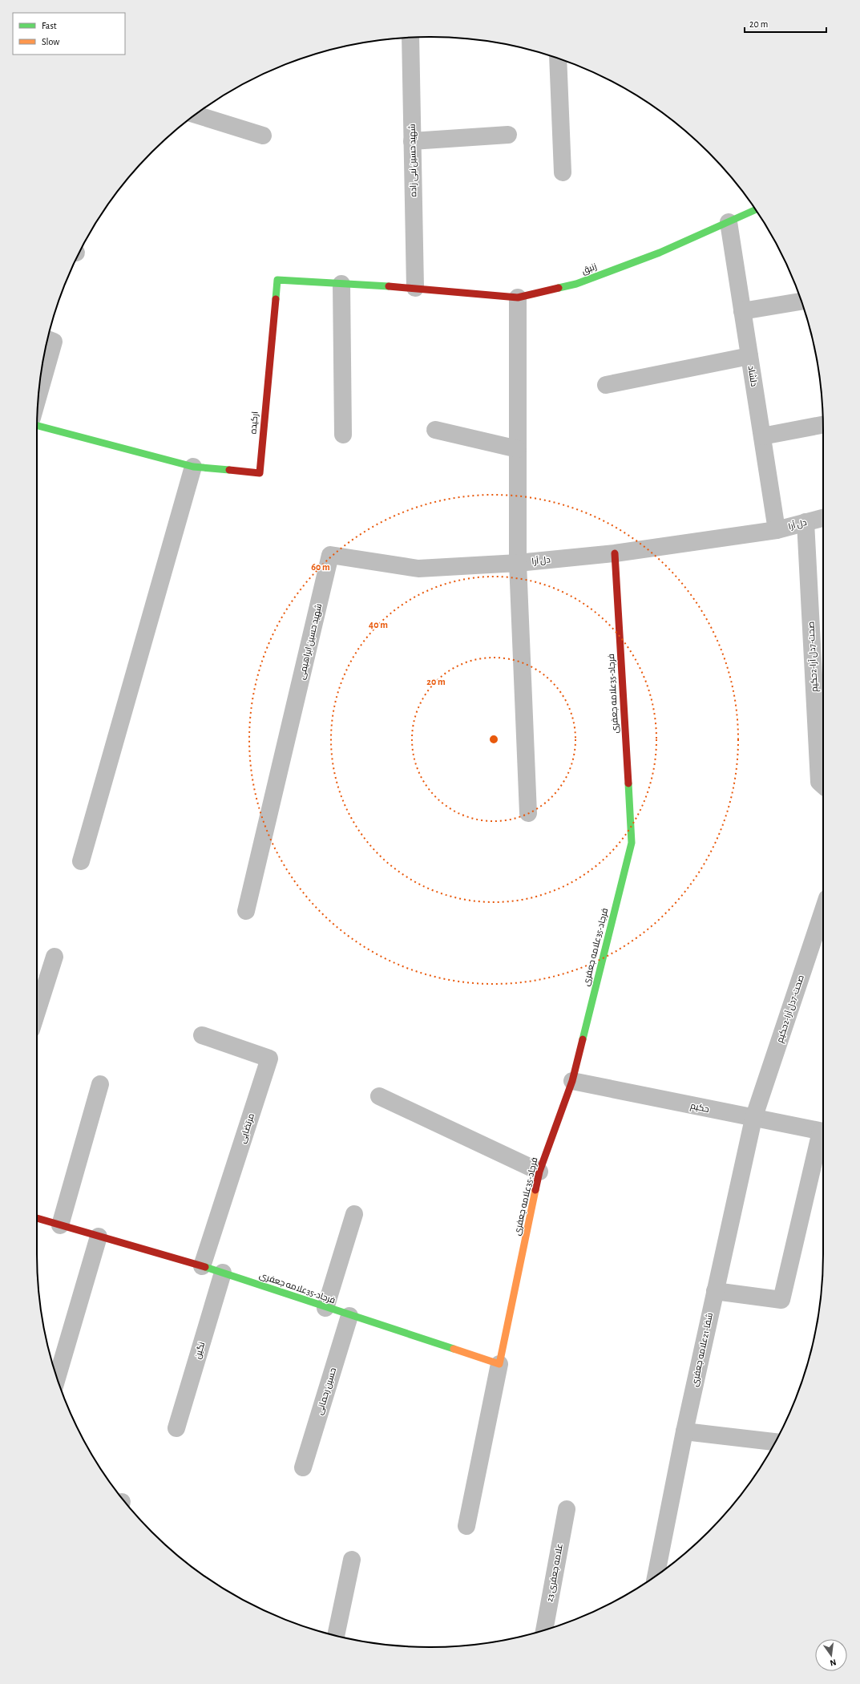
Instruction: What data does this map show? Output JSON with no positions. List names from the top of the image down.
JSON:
{
  "streets": {
    "street": [
      "شهید حسین نبی زاده",
      "زنبق",
      "دلشاد",
      "ارکیده",
      "دل آرا",
      "شهید حسین ابراهیمی",
      "صحت-7دل آرا-2حکیم",
      "فرجاد-35علامه جعفری",
      "حکیم",
      "مرتضایی",
      "شفا-21علامه جعفری",
      "نگین",
      "حسین رحمانی",
      "علامه جعفری 23"
    ]
  },
  "crossings": [
    ["شهید حسین نبی زاده", "زنبق"],
    ["شهید حسین نبی زاده", "ارکیده"],
    ["زنبق", "دلشاد"],
    ["زنبق", "ارکیده"],
    ["دلشاد", "دل آرا"],
    ["دل آرا", "شهید حسین ابراهیمی"],
    ["دل آرا", "صحت-7دل آرا-2حکیم"],
    ["دل آرا", "فرجاد-35علامه جعفری"],
    ["صحت-7دل آرا-2حکیم", "حکیم"],
    ["صحت-7دل آرا-2حکیم", "شفا-21علامه جعفری"],
    ["فرجاد-35علامه جعفری", "حکیم"],
    ["فرجاد-35علامه جعفری", "مرتضایی"],
    ["فرجاد-35علامه جعفری", "نگین"],
    ["فرجاد-35علامه جعفری", "حسین رحمانی"],
    ["حکیم", "شفا-21علامه جعفری"]
  ],
  "legend": ["Fast", "Slow"],
  "scale_bar": "20 m",
  "north": "bottom",
  "rings": ["60 m", "40 m", "20 m"]
}
